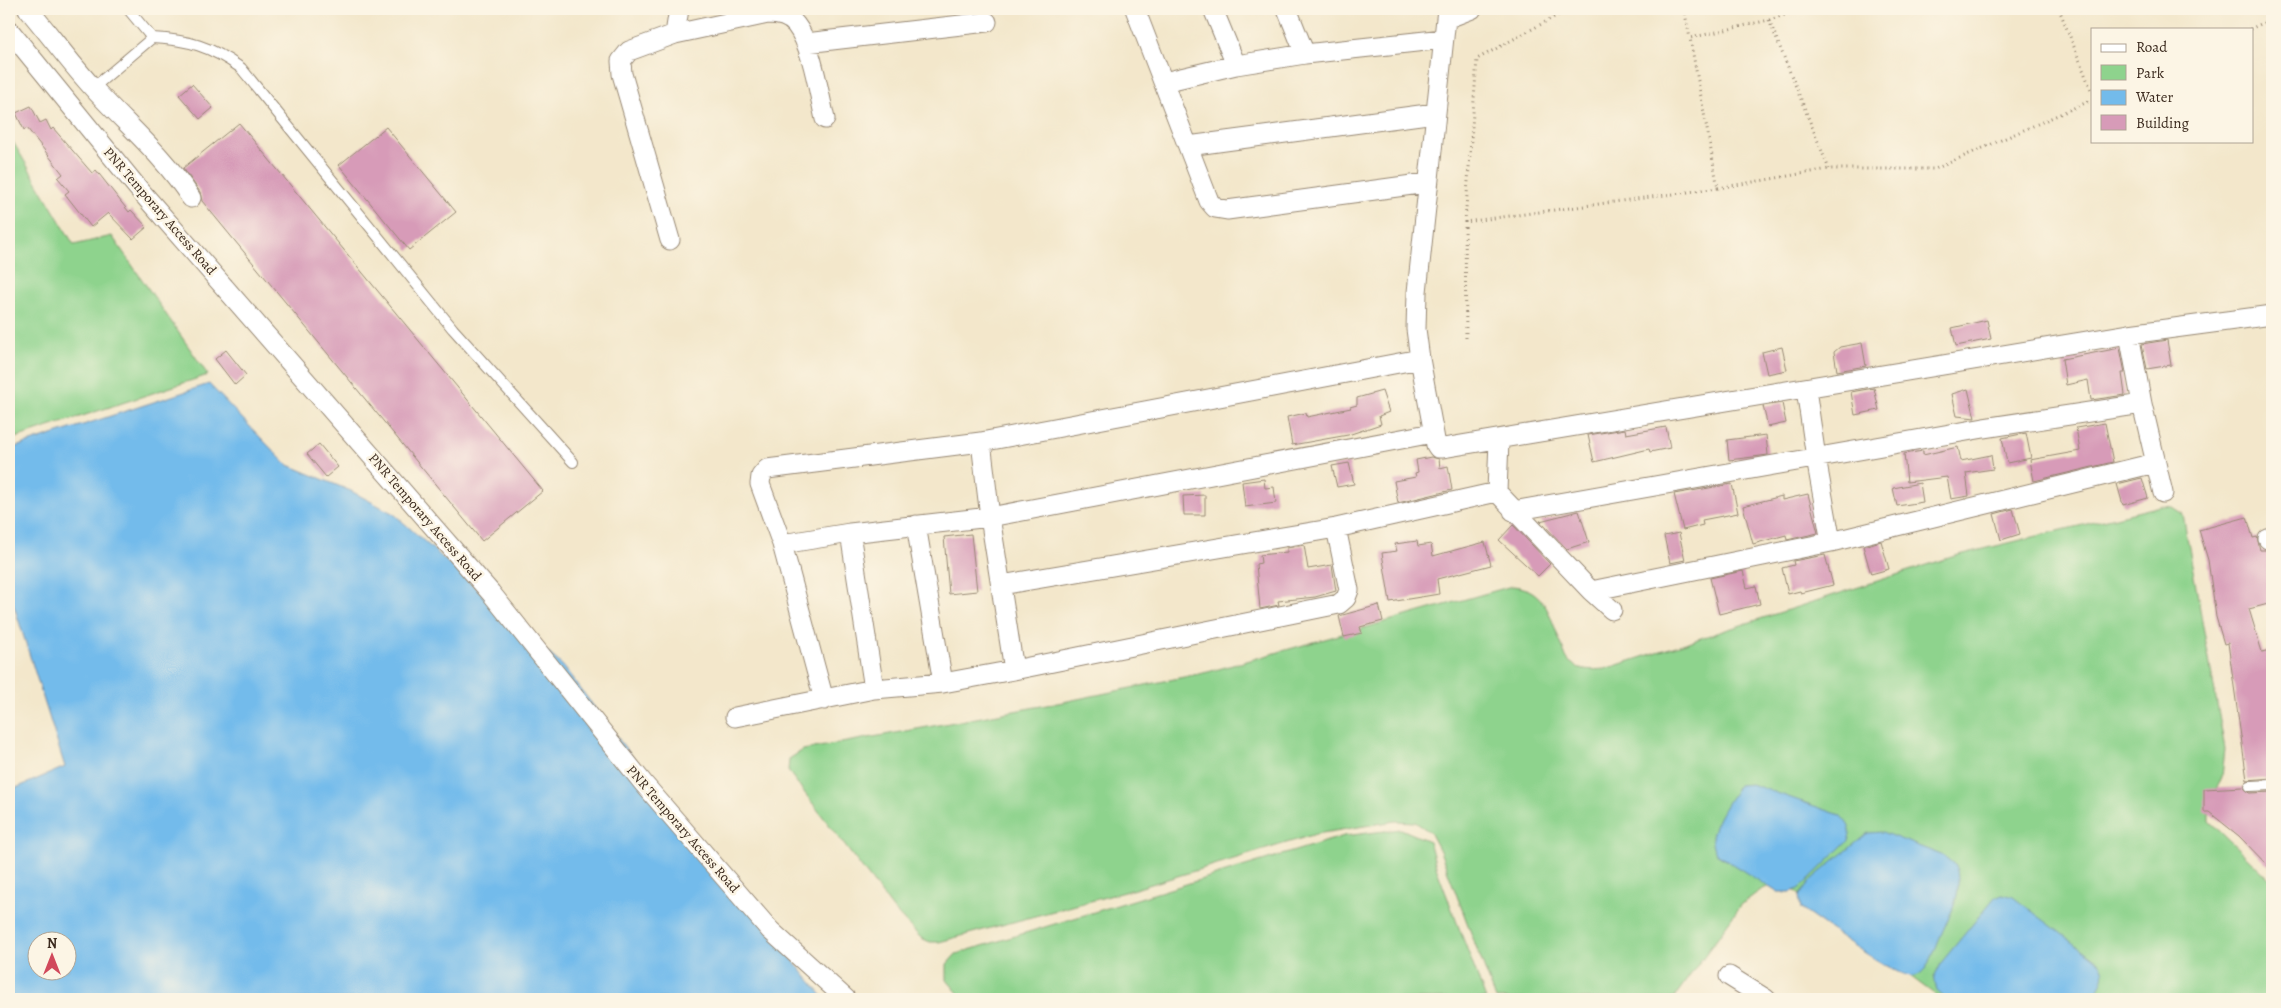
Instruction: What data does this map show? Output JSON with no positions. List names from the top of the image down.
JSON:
{
  "streets": {
    "street": ["PNR Temporary Access Road"]
  },
  "legend": [
    "Road",
    "Park",
    "Water",
    "Building"
  ],
  "north": "top"
}
